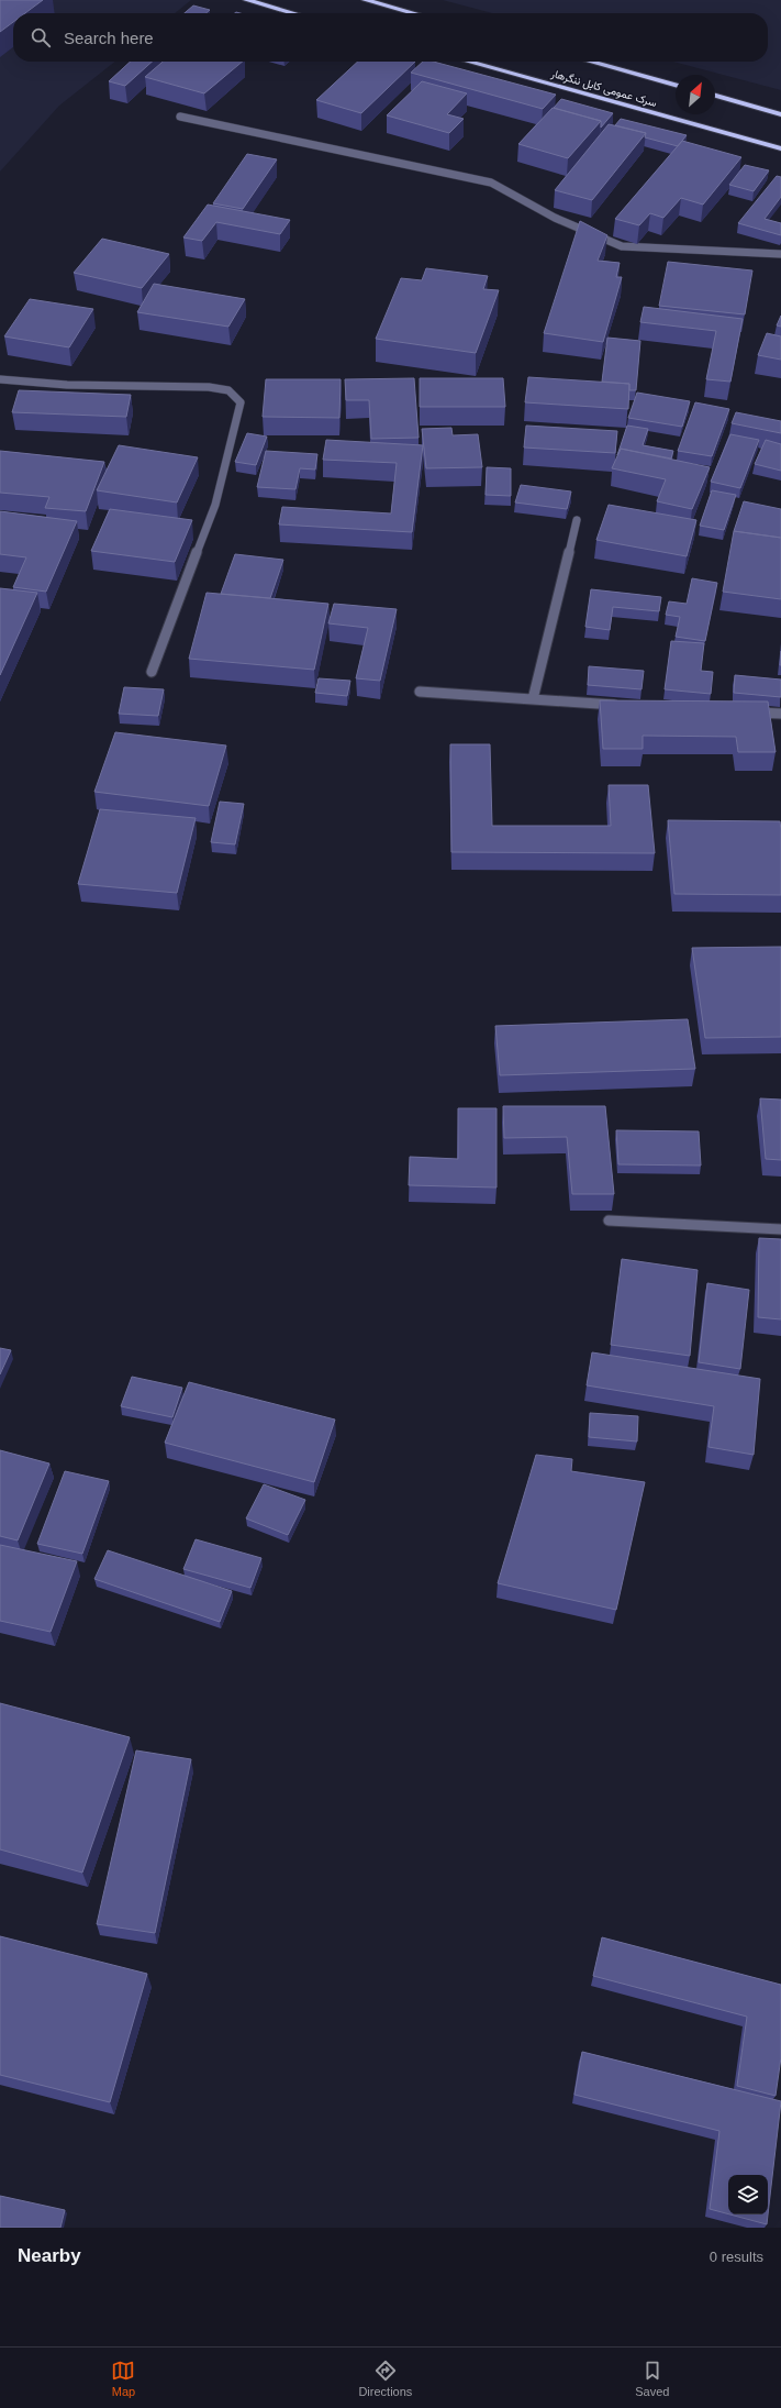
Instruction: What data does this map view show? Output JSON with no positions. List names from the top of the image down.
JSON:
{
  "streets": {
    "highway": ["سرک عمومی کابل ننگرهار"]
  },
  "north": "top right",
  "page": {
    "search": "Search here",
    "heading": ["Nearby", "0 results"],
    "nav": ["Map", "Directions", "Saved"]
  }
}
